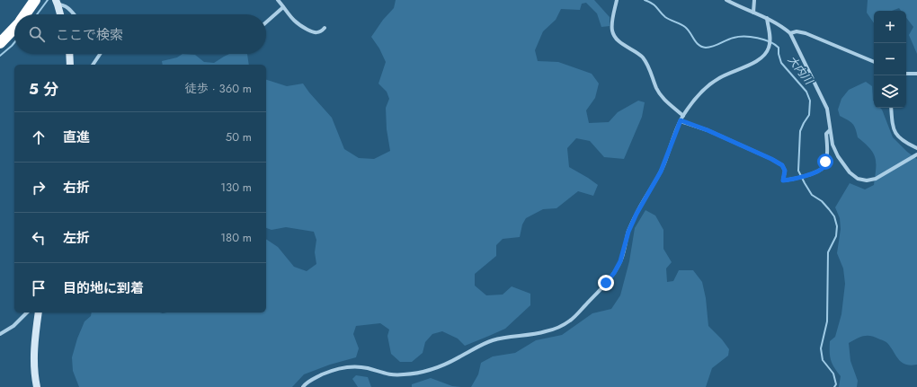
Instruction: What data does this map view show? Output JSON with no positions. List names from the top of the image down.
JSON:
{
  "water": ["大内川"],
  "page": {
    "map_buttons": ["+", "−"],
    "search": "ここで検索",
    "heading": ["5 分", "徒歩 · 360 m"],
    "list": [
      ["直進", "50 m"],
      ["右折", "130 m"],
      ["左折", "180 m"],
      "目的地に到着"
    ]
  }
}
